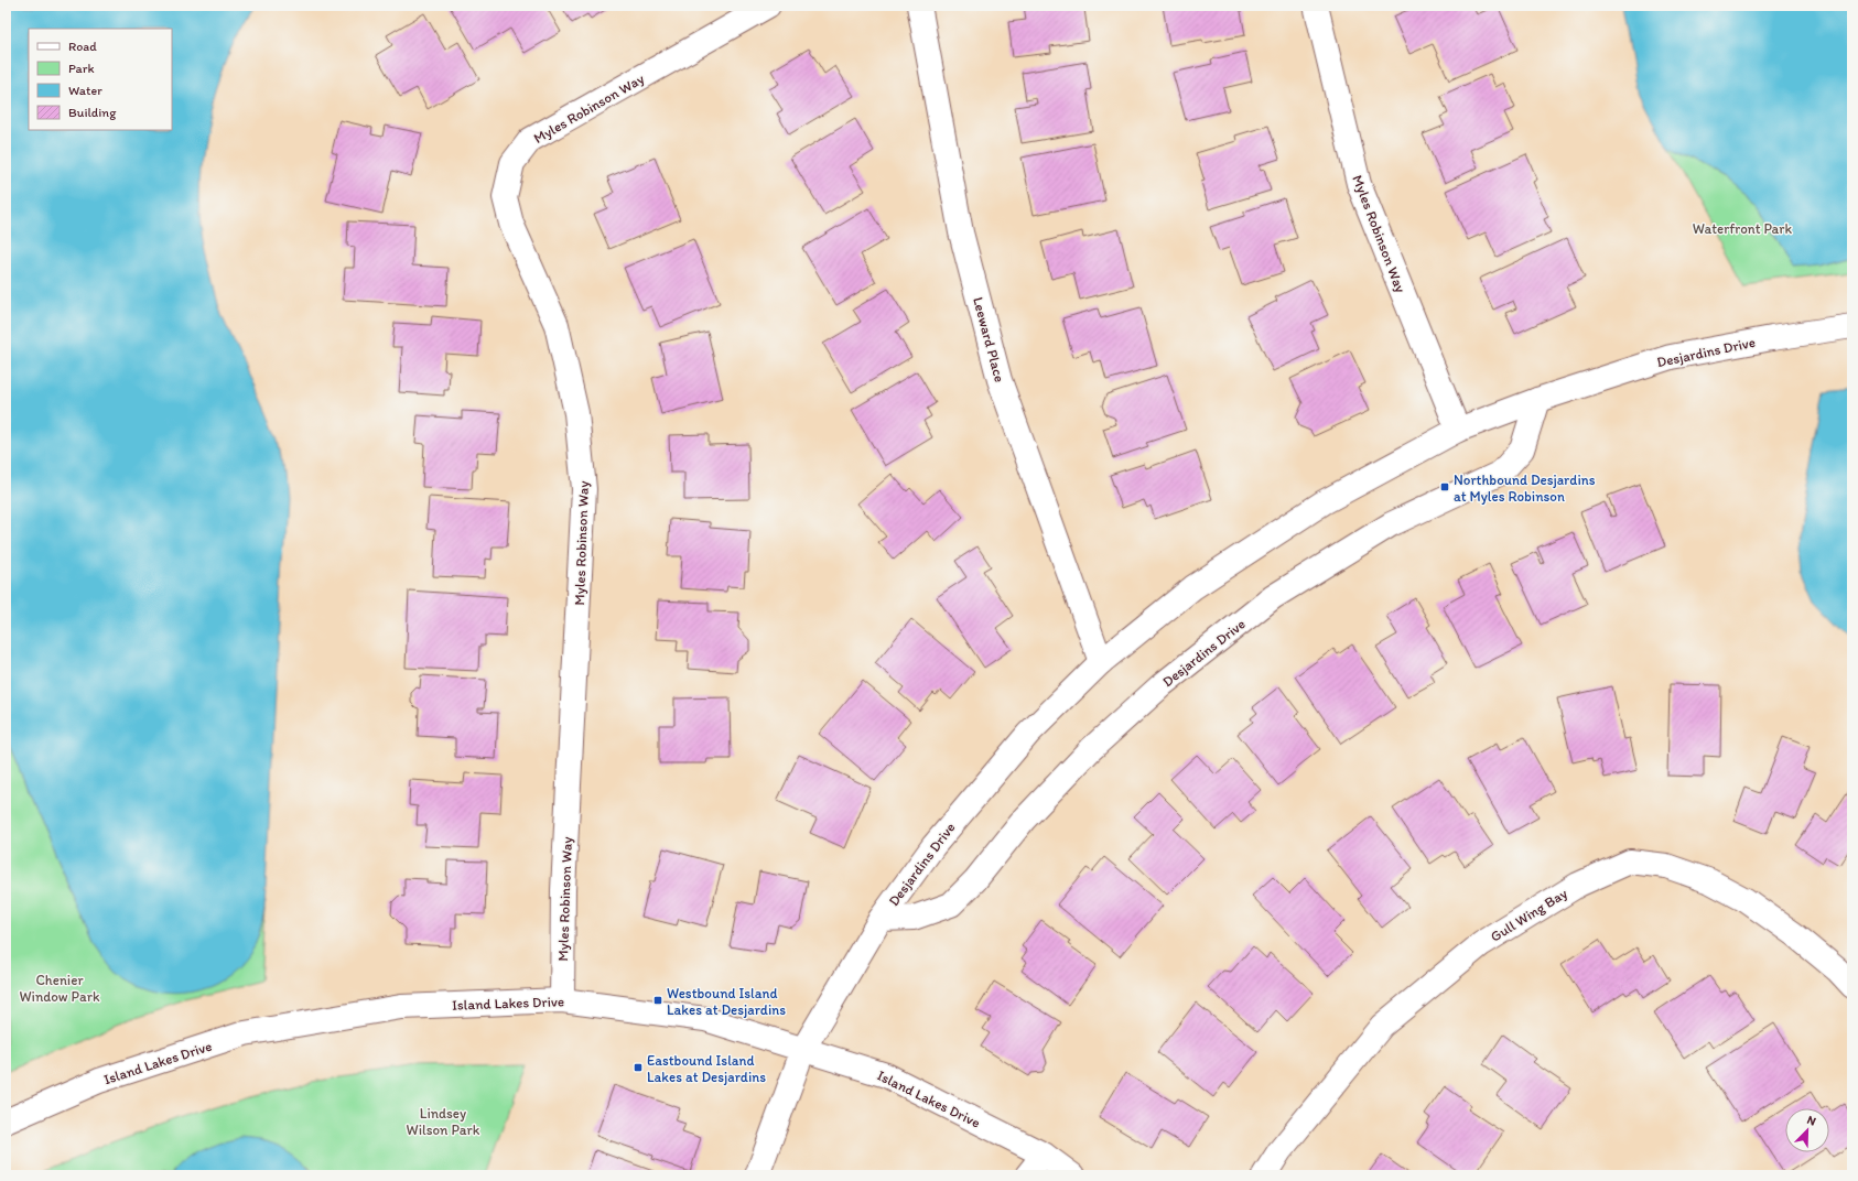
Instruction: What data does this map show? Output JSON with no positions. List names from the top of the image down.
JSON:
{
  "streets": {
    "street": [
      "Myles Robinson Way",
      "Leeward Place",
      "Desjardins Drive",
      "Gull Wing Bay",
      "Island Lakes Drive"
    ]
  },
  "crossings": [
    ["Myles Robinson Way", "Desjardins Drive"],
    ["Myles Robinson Way", "Island Lakes Drive"],
    ["Leeward Place", "Desjardins Drive"],
    ["Desjardins Drive", "Island Lakes Drive"]
  ],
  "parks": ["Waterfront Park", "Chenier Window Park", "Lindsey Wilson Park"],
  "places": {
    "transit": ["Northbound Desjardins at Myles Robinson", "Westbound Island Lakes at Desjardins", "Eastbound Island Lakes at Desjardins"]
  },
  "legend": [
    "Road",
    "Park",
    "Water",
    "Building"
  ],
  "north": "top right"
}
